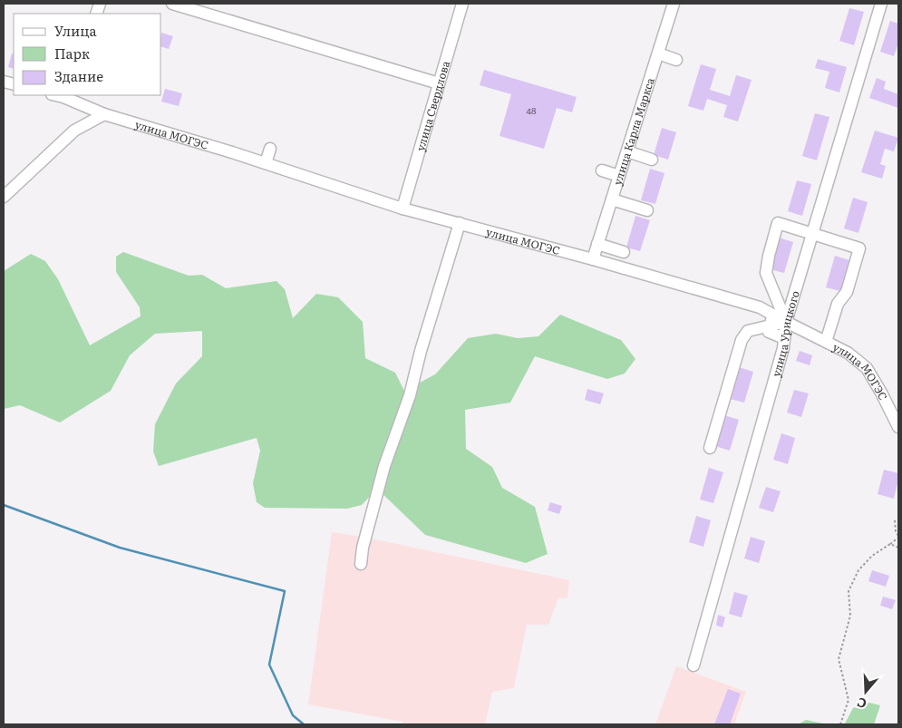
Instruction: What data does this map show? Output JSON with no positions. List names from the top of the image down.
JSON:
{
  "streets": {
    "street": [
      "улица Свердлова",
      "улица Карла Маркса",
      "улица МОГЭС",
      "улица Урицкого"
    ]
  },
  "crossings": [
    ["улица Свердлова", "улица МОГЭС"],
    ["улица Карла Маркса", "улица МОГЭС"],
    ["улица МОГЭС", "улица Урицкого"]
  ],
  "house_numbers": ["48"],
  "legend": ["Улица", "Парк", "Здание"],
  "north": "bottom"
}
